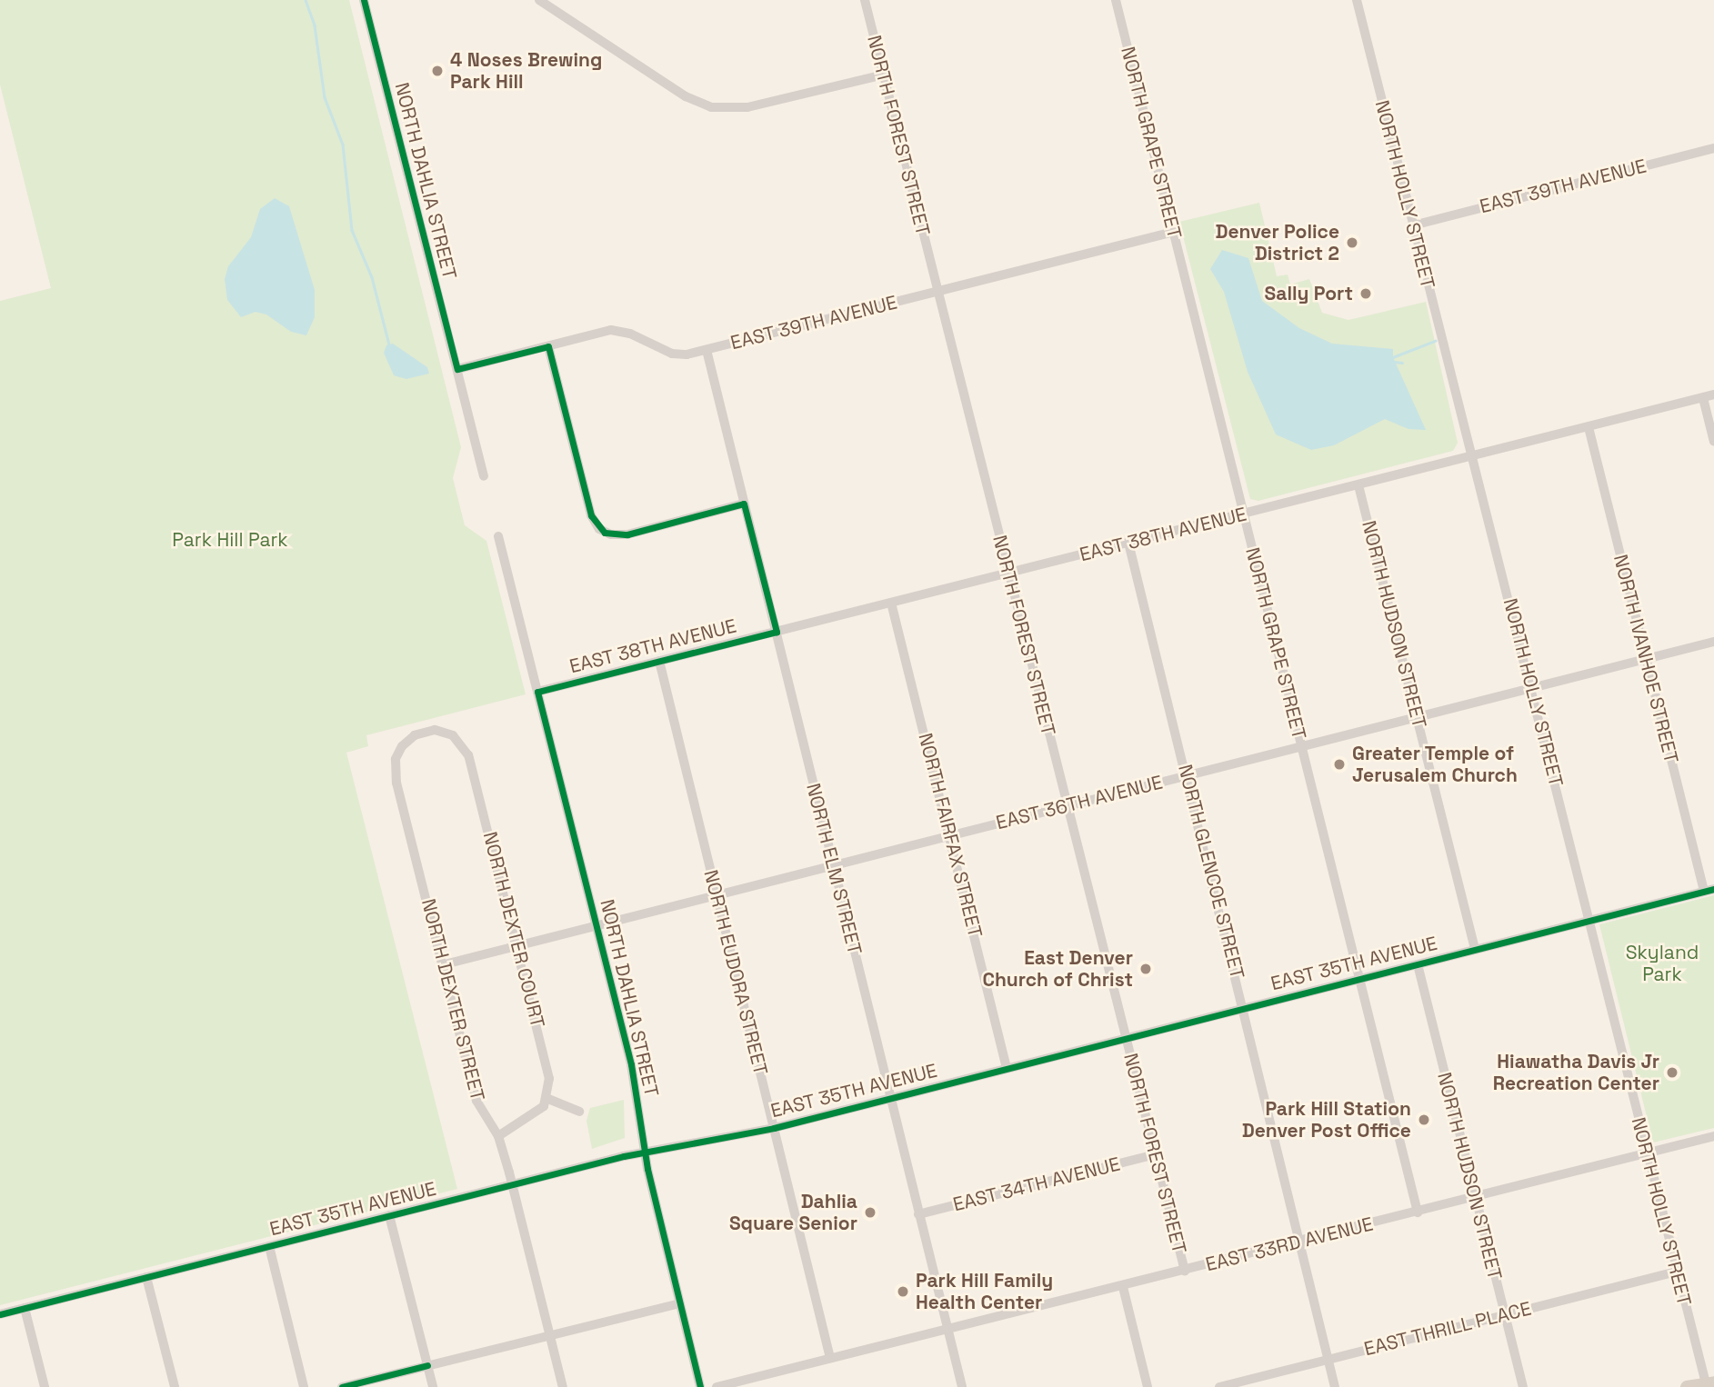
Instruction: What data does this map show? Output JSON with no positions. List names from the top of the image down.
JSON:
{
  "streets": {
    "street": [
      "NORTH FOREST STREET",
      "NORTH GRAPE STREET",
      "NORTH DAHLIA STREET",
      "EAST 39TH AVENUE",
      "NORTH HOLLY STREET",
      "EAST 38TH AVENUE",
      "NORTH HUDSON STREET",
      "NORTH IVANHOE STREET",
      "EAST 36TH AVENUE",
      "NORTH FAIRFAX STREET",
      "NORTH ELM STREET",
      "NORTH GLENCOE STREET",
      "NORTH DEXTER COURT",
      "EAST 35TH AVENUE",
      "NORTH EUDORA STREET",
      "NORTH DEXTER STREET",
      "EAST 34TH AVENUE",
      "EAST 33RD AVENUE",
      "EAST THRILL PLACE"
    ]
  },
  "crossings": [
    ["NORTH FOREST STREET", "EAST 39TH AVENUE"],
    ["NORTH FOREST STREET", "EAST 38TH AVENUE"],
    ["NORTH FOREST STREET", "EAST 36TH AVENUE"],
    ["NORTH FOREST STREET", "EAST 35TH AVENUE"],
    ["NORTH FOREST STREET", "EAST 34TH AVENUE"],
    ["NORTH FOREST STREET", "EAST 33RD AVENUE"],
    ["NORTH GRAPE STREET", "EAST 39TH AVENUE"],
    ["NORTH GRAPE STREET", "EAST 38TH AVENUE"],
    ["NORTH GRAPE STREET", "EAST 36TH AVENUE"],
    ["NORTH GRAPE STREET", "EAST 35TH AVENUE"],
    ["NORTH GRAPE STREET", "EAST 33RD AVENUE"],
    ["NORTH DAHLIA STREET", "EAST 39TH AVENUE"],
    ["NORTH DAHLIA STREET", "EAST 38TH AVENUE"],
    ["NORTH DAHLIA STREET", "EAST 36TH AVENUE"],
    ["NORTH DAHLIA STREET", "EAST 35TH AVENUE"],
    ["EAST 39TH AVENUE", "NORTH HOLLY STREET"],
    ["EAST 39TH AVENUE", "NORTH ELM STREET"],
    ["NORTH HOLLY STREET", "EAST 38TH AVENUE"],
    ["NORTH HOLLY STREET", "EAST 36TH AVENUE"],
    ["NORTH HOLLY STREET", "EAST 35TH AVENUE"],
    ["NORTH HOLLY STREET", "EAST 33RD AVENUE"],
    ["NORTH HOLLY STREET", "EAST THRILL PLACE"],
    ["EAST 38TH AVENUE", "NORTH HUDSON STREET"],
    ["EAST 38TH AVENUE", "NORTH IVANHOE STREET"],
    ["EAST 38TH AVENUE", "NORTH FAIRFAX STREET"],
    ["EAST 38TH AVENUE", "NORTH ELM STREET"],
    ["EAST 38TH AVENUE", "NORTH GLENCOE STREET"],
    ["EAST 38TH AVENUE", "NORTH EUDORA STREET"],
    ["NORTH HUDSON STREET", "EAST 36TH AVENUE"],
    ["NORTH HUDSON STREET", "EAST 35TH AVENUE"],
    ["NORTH HUDSON STREET", "EAST 33RD AVENUE"],
    ["NORTH HUDSON STREET", "EAST THRILL PLACE"],
    ["NORTH IVANHOE STREET", "EAST 36TH AVENUE"],
    ["NORTH IVANHOE STREET", "EAST 35TH AVENUE"],
    ["EAST 36TH AVENUE", "NORTH FAIRFAX STREET"],
    ["EAST 36TH AVENUE", "NORTH ELM STREET"],
    ["EAST 36TH AVENUE", "NORTH GLENCOE STREET"],
    ["EAST 36TH AVENUE", "NORTH DEXTER COURT"],
    ["EAST 36TH AVENUE", "NORTH EUDORA STREET"],
    ["EAST 36TH AVENUE", "NORTH DEXTER STREET"],
    ["NORTH FAIRFAX STREET", "EAST 35TH AVENUE"],
    ["NORTH ELM STREET", "EAST 35TH AVENUE"],
    ["NORTH ELM STREET", "EAST 34TH AVENUE"],
    ["NORTH ELM STREET", "EAST 33RD AVENUE"],
    ["NORTH GLENCOE STREET", "EAST 35TH AVENUE"],
    ["NORTH GLENCOE STREET", "EAST 33RD AVENUE"],
    ["NORTH GLENCOE STREET", "EAST THRILL PLACE"],
    ["NORTH DEXTER COURT", "NORTH DEXTER STREET"],
    ["EAST 35TH AVENUE", "NORTH EUDORA STREET"],
    ["EAST 35TH AVENUE", "NORTH DEXTER STREET"],
    ["NORTH EUDORA STREET", "EAST 33RD AVENUE"]
  ],
  "parks": ["Park Hill Park", "Skyland Park"],
  "places": [
    "4 Noses Brewing Park Hill",
    "Denver Police District 2",
    "Sally Port",
    "Greater Temple of Jerusalem Church",
    "East Denver Church of Christ",
    "Hiawatha Davis Jr Recreation Center",
    "Park Hill Station Denver Post Office",
    "Dahlia Square Senior",
    "Park Hill Family Health Center"
  ]
}
